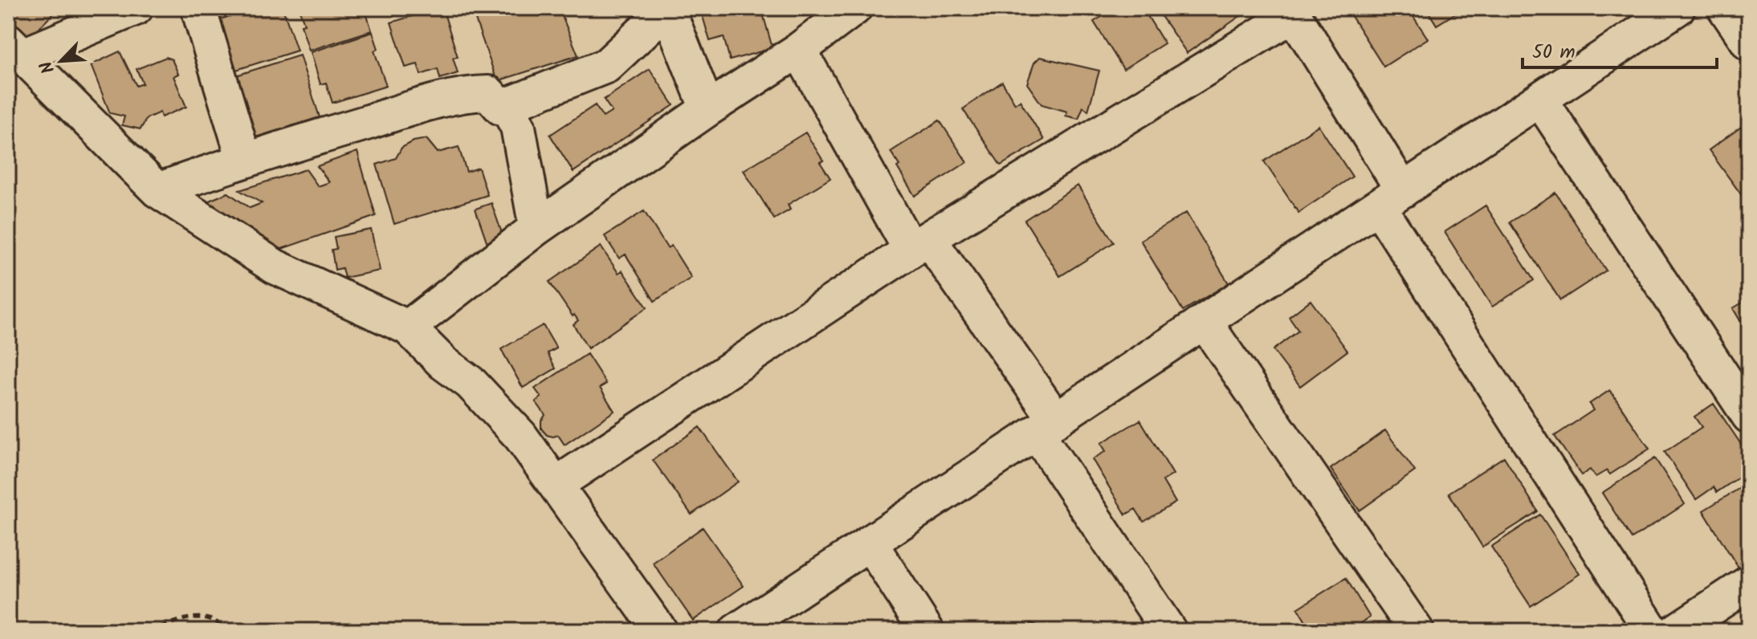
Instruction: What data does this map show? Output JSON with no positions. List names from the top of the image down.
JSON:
{
  "scale_bar": "50 m",
  "north": "bottom left"
}
